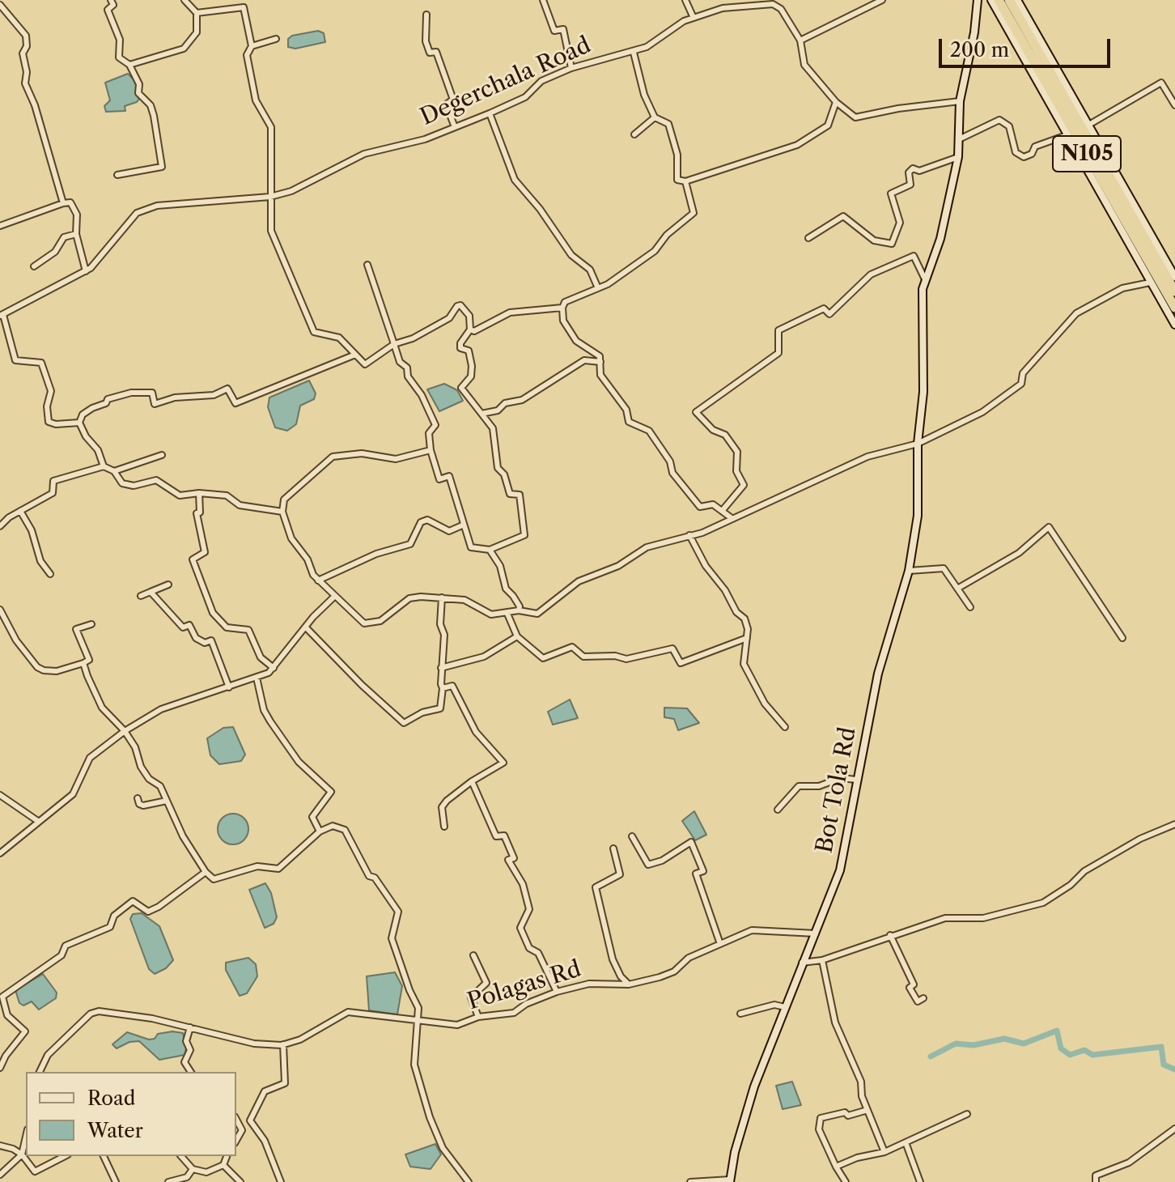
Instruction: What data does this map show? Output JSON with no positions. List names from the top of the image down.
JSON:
{
  "streets": {
    "highway": ["N105"],
    "main road": ["Bot Tola Rd"],
    "street": ["Degerchala Road", "Polagas Rd"]
  },
  "crossings": [
    ["Bot Tola Rd", "Polagas Rd"]
  ],
  "legend": ["Road", "Water"],
  "scale_bar": "200 m"
}
